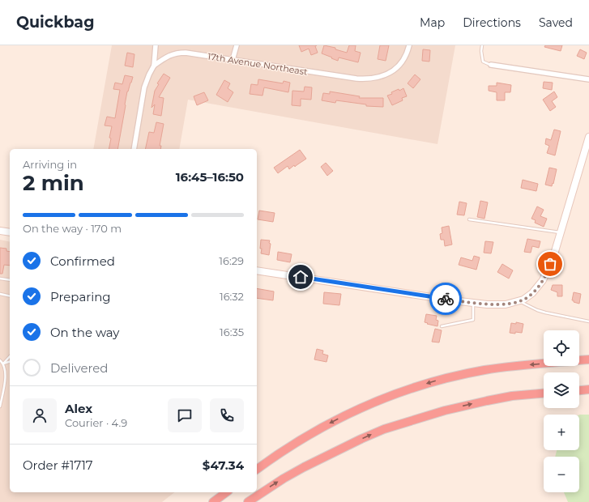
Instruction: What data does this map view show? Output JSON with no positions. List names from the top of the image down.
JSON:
{
  "streets": {
    "street": ["17th Avenue Northeast"]
  },
  "page": {
    "header": "Quickbag",
    "nav": ["Map", "Directions", "Saved"],
    "heading": ["2 min", "Arriving in", "16:45–16:50"],
    "panel": [
      "Alex",
      "Courier · 4.9",
      "Order #1717",
      "$47.34"
    ],
    "bar": "On the way · 170 m",
    "list": [
      ["Confirmed", "16:29"],
      ["Preparing", "16:32"],
      ["On the way", "16:35"],
      "Delivered"
    ],
    "map_buttons": ["+", "−"]
  }
}
